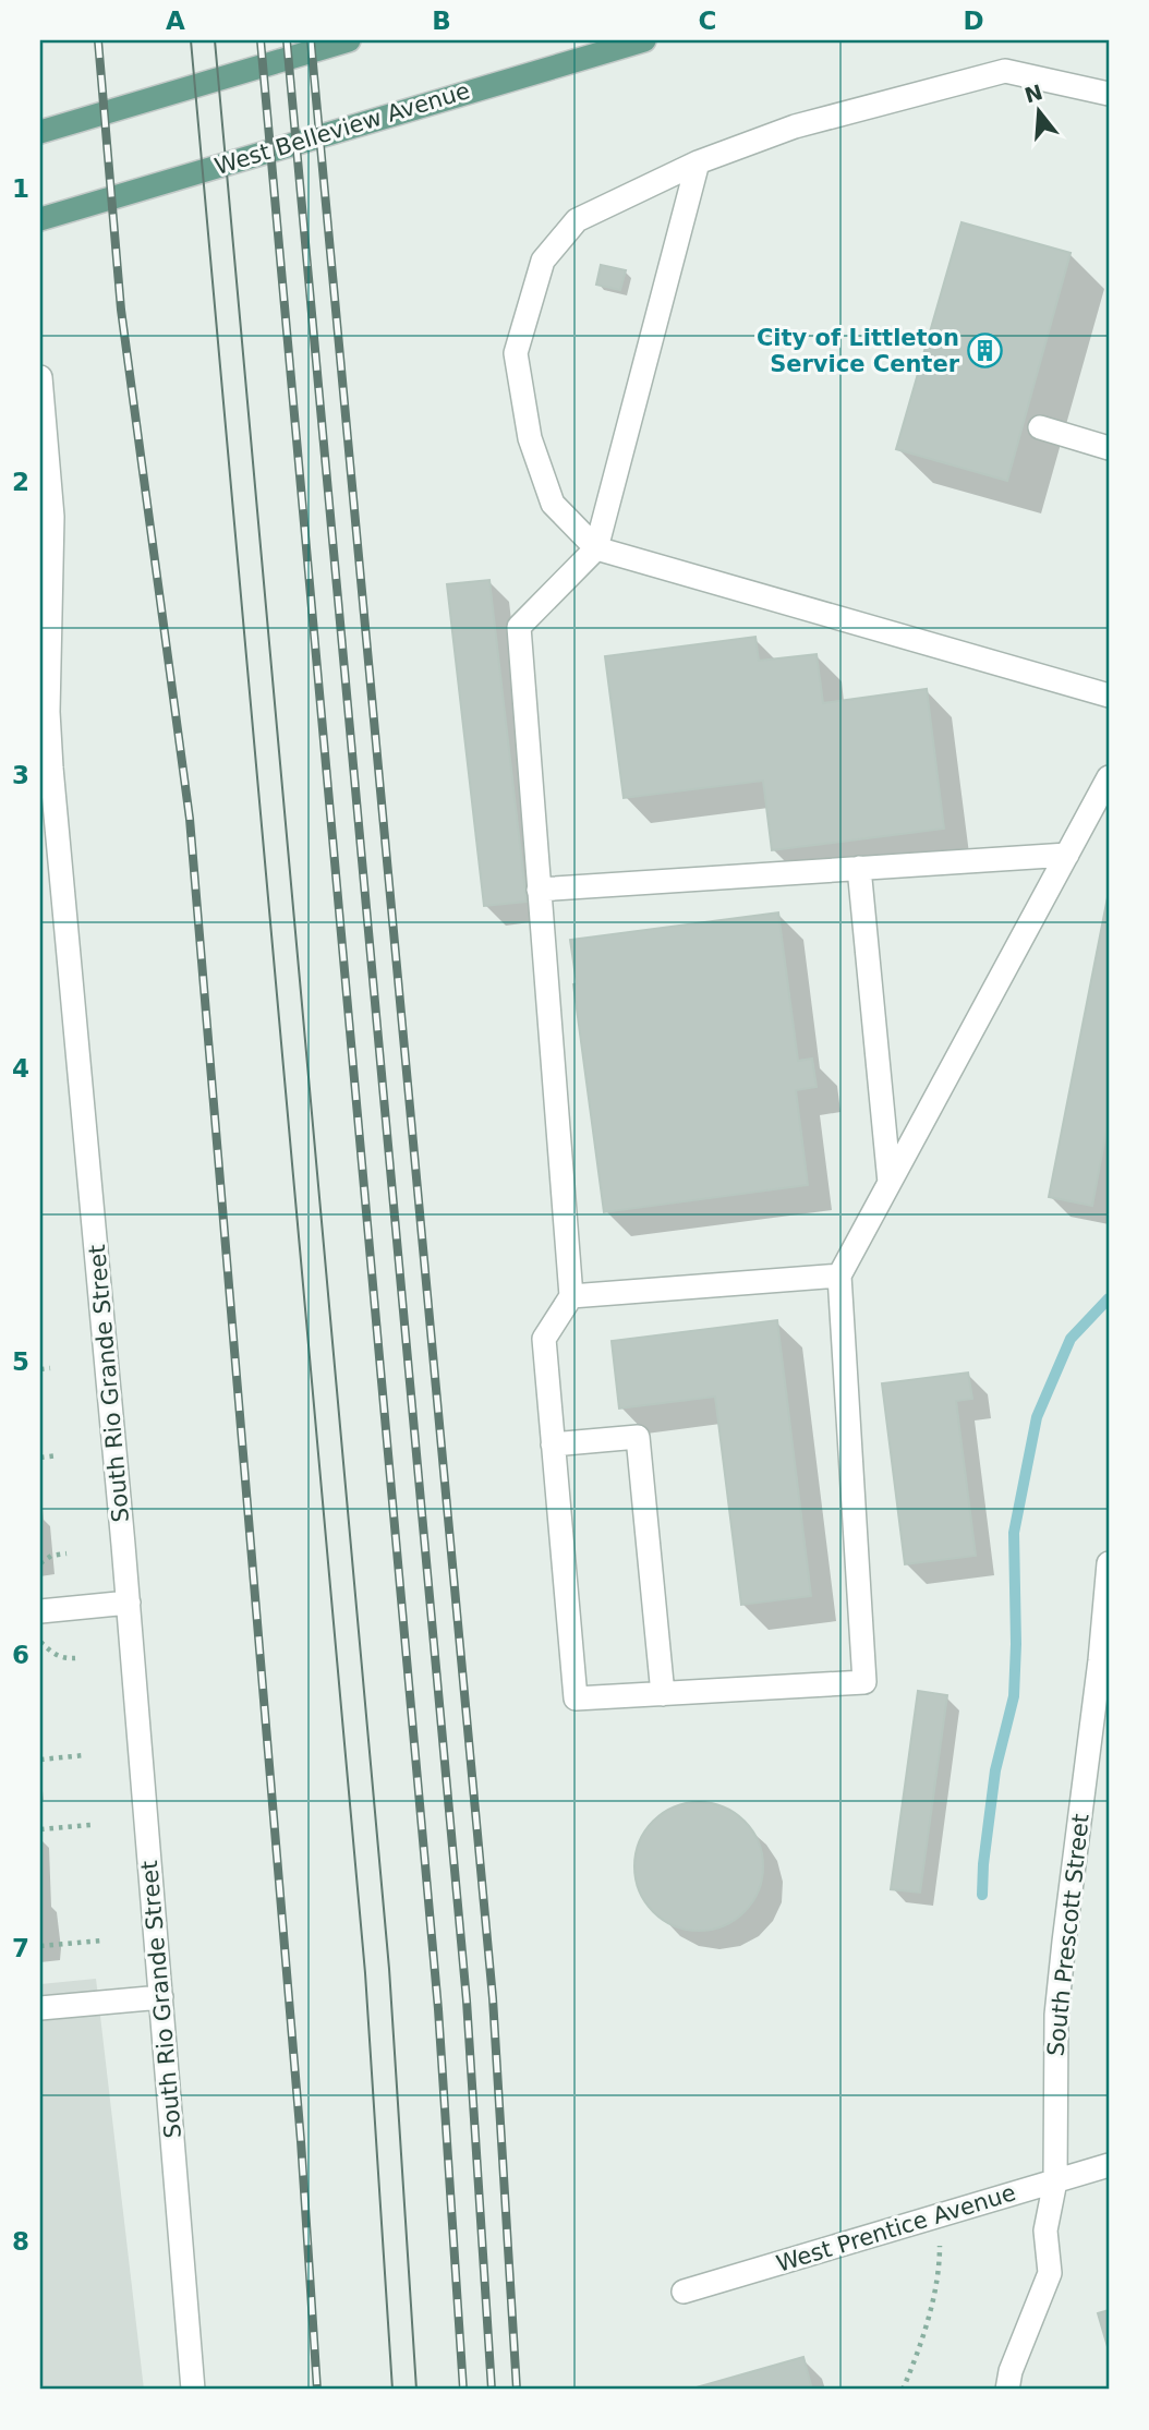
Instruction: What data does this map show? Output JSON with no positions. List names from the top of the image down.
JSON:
{
  "streets": {
    "main road": ["West Belleview Avenue"],
    "street": ["South Rio Grande Street", "South Prescott Street", "West Prentice Avenue"]
  },
  "crossings": [
    ["South Prescott Street", "West Prentice Avenue"]
  ],
  "places": {
    "building": ["City of Littleton Service Center"]
  },
  "north": "top",
  "grid": {
    "columns": [
      "A",
      "B",
      "C",
      "D"
    ],
    "rows": [
      "1",
      "2",
      "3",
      "4",
      "5",
      "6",
      "7",
      "8"
    ]
  }
}
